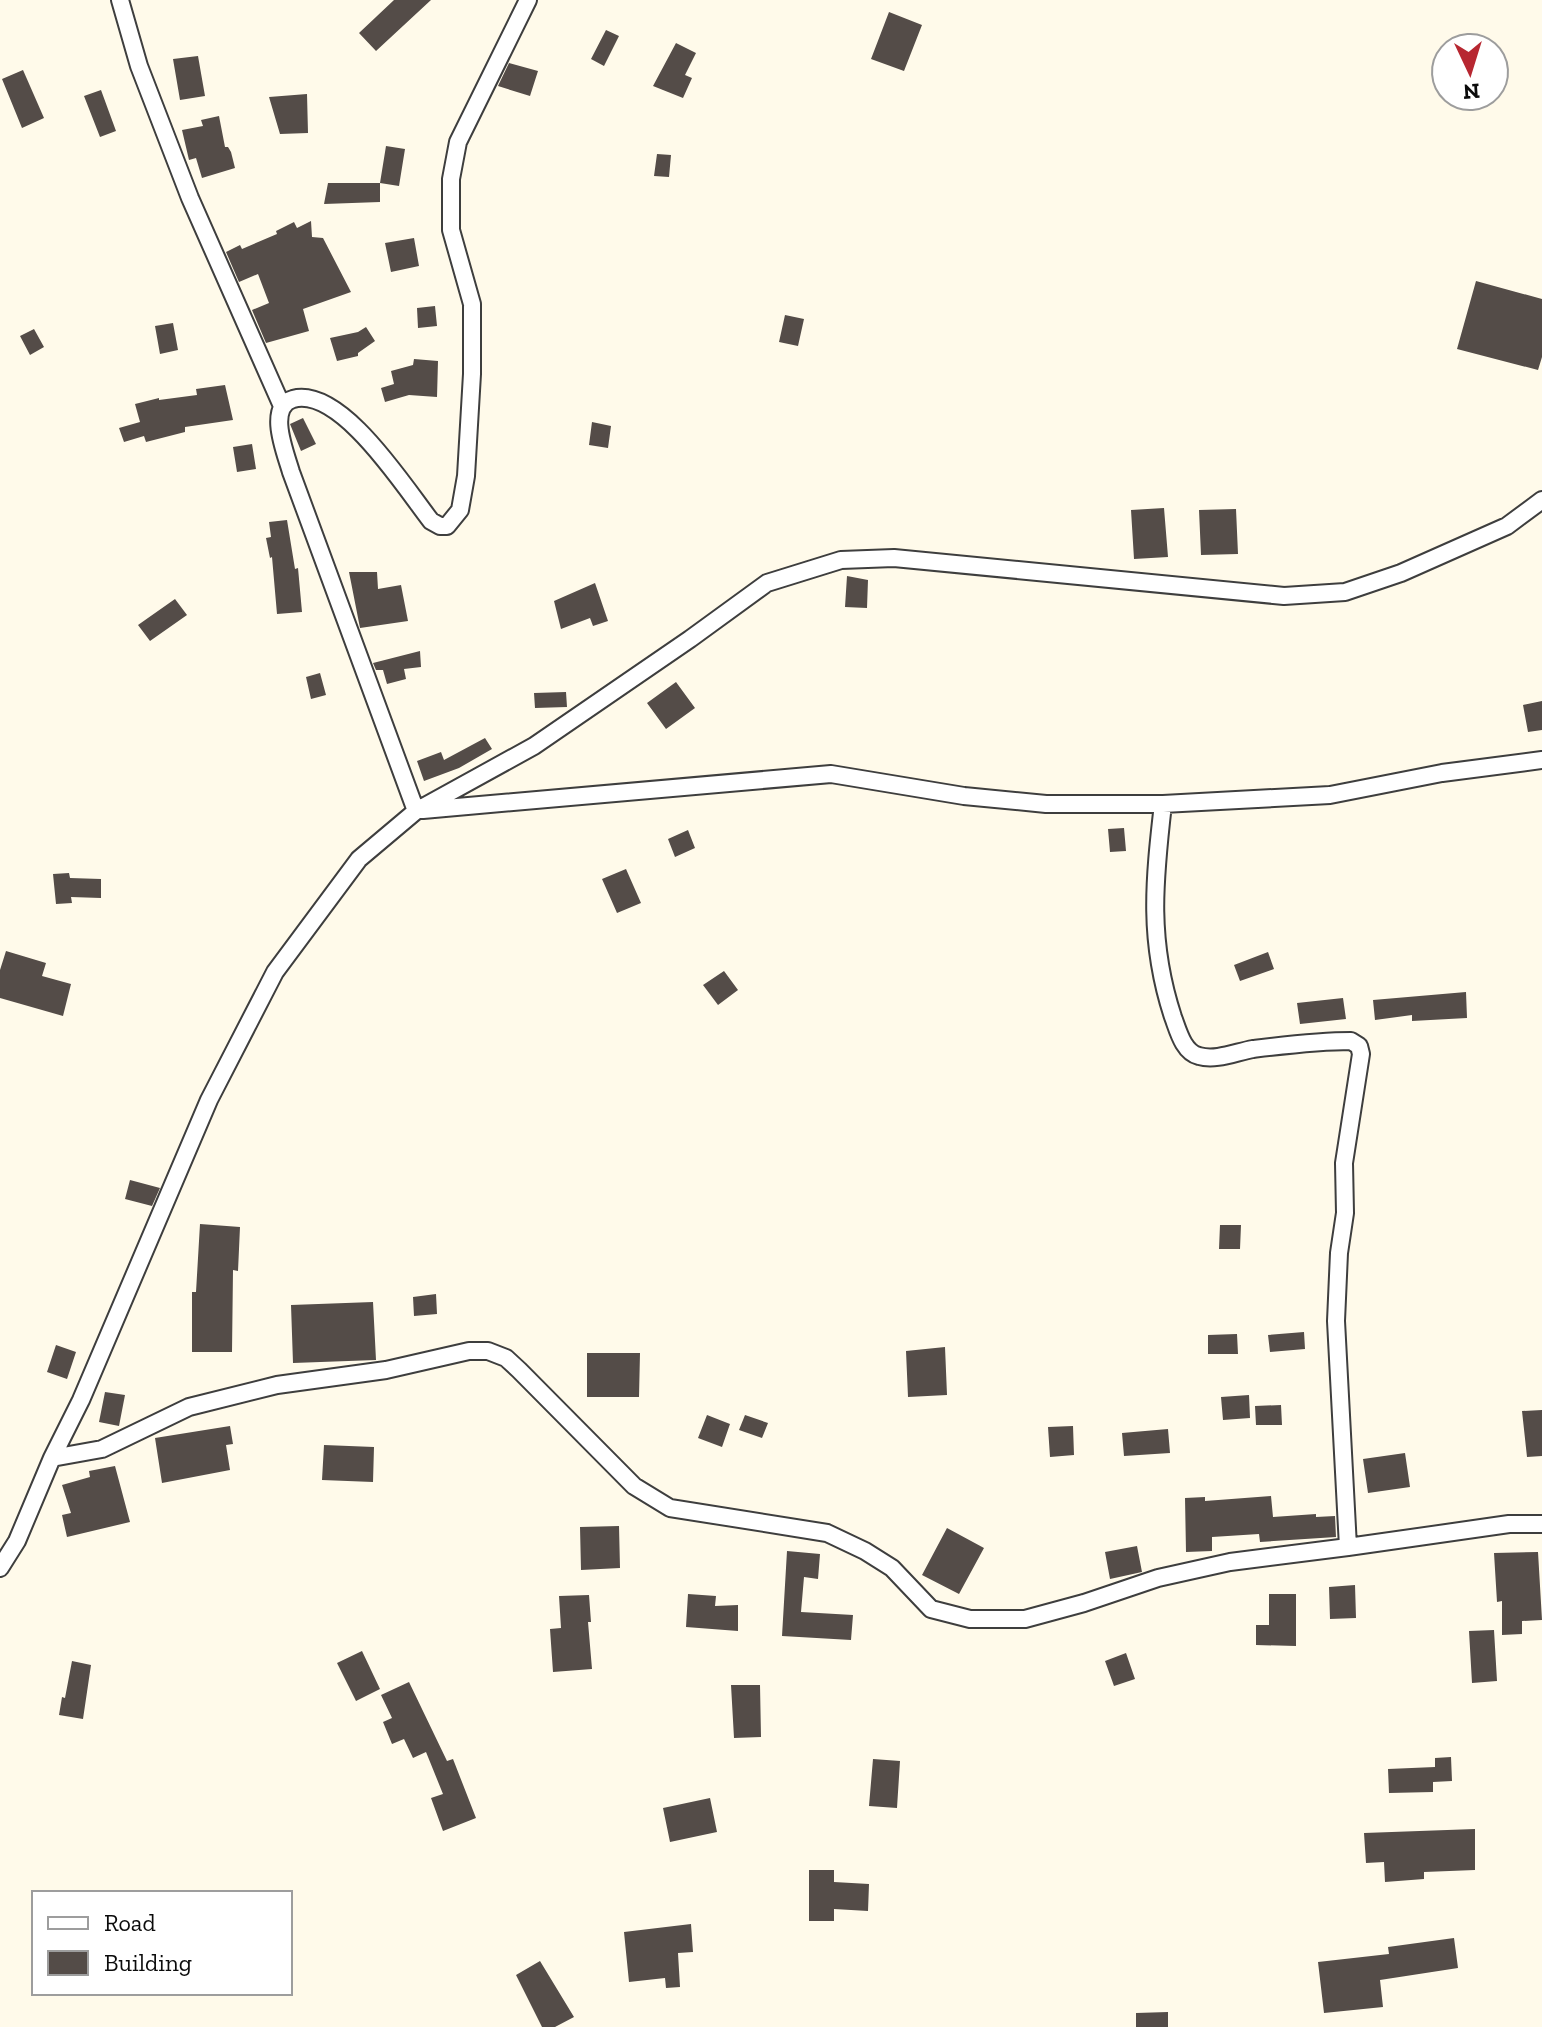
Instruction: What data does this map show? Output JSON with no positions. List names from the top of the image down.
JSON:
{
  "legend": ["Road", "Building"],
  "north": "bottom"
}
